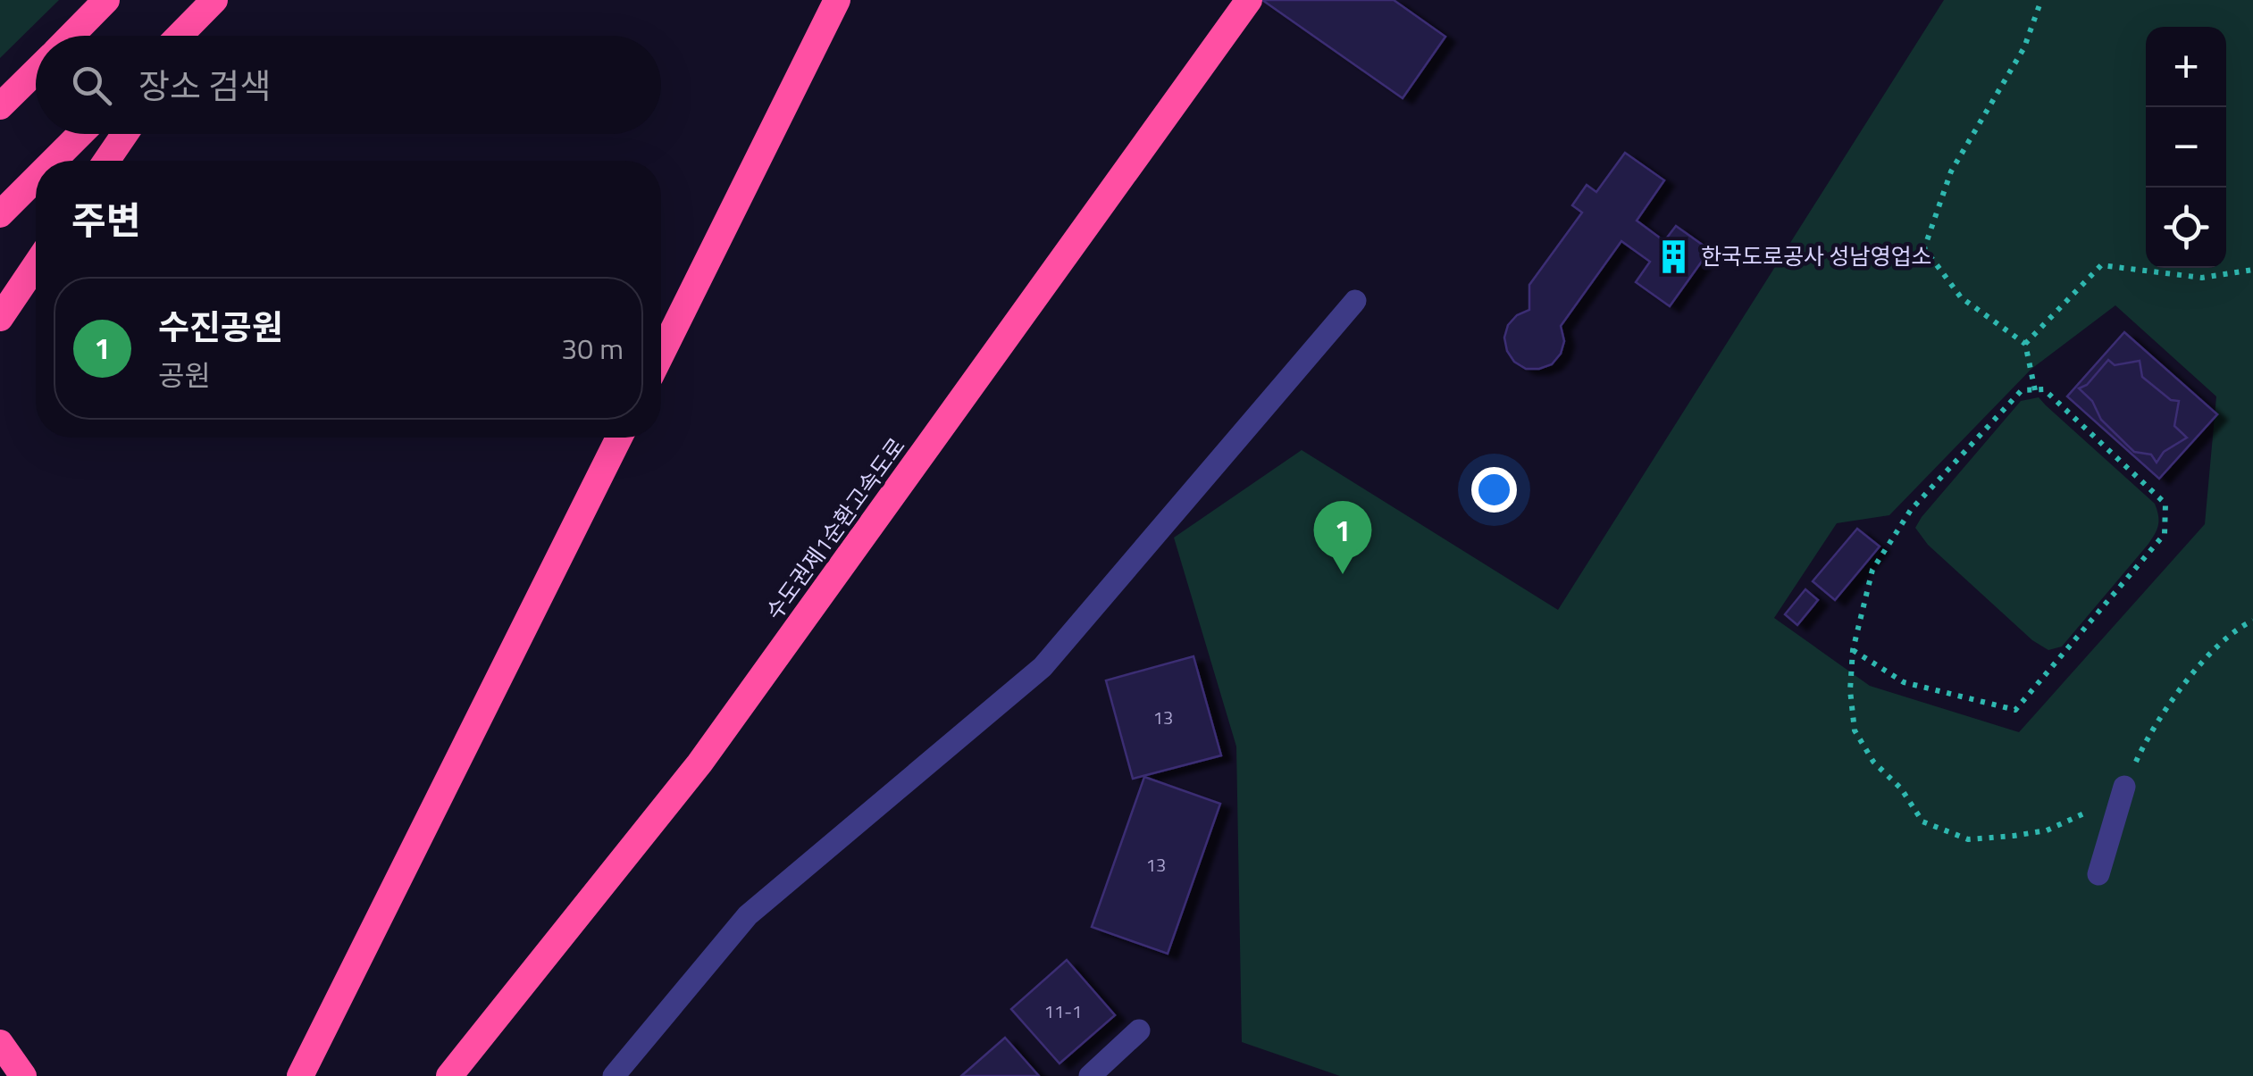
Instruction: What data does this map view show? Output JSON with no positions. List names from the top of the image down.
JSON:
{
  "streets": {
    "highway": ["수도권제1순환고속도로"]
  },
  "places": {
    "building": ["한국도로공사 성남영업소"]
  },
  "house_numbers": ["13", "13", "11-1"],
  "page": {
    "map_buttons": ["+", "−"],
    "search": "장소 검색",
    "heading": "주변",
    "list": [
      {
        "mark": "1",
        "name": "수진공원",
        "note": "공원",
        "value": "30 m"
      }
    ],
    "pins": "1"
  }
}
